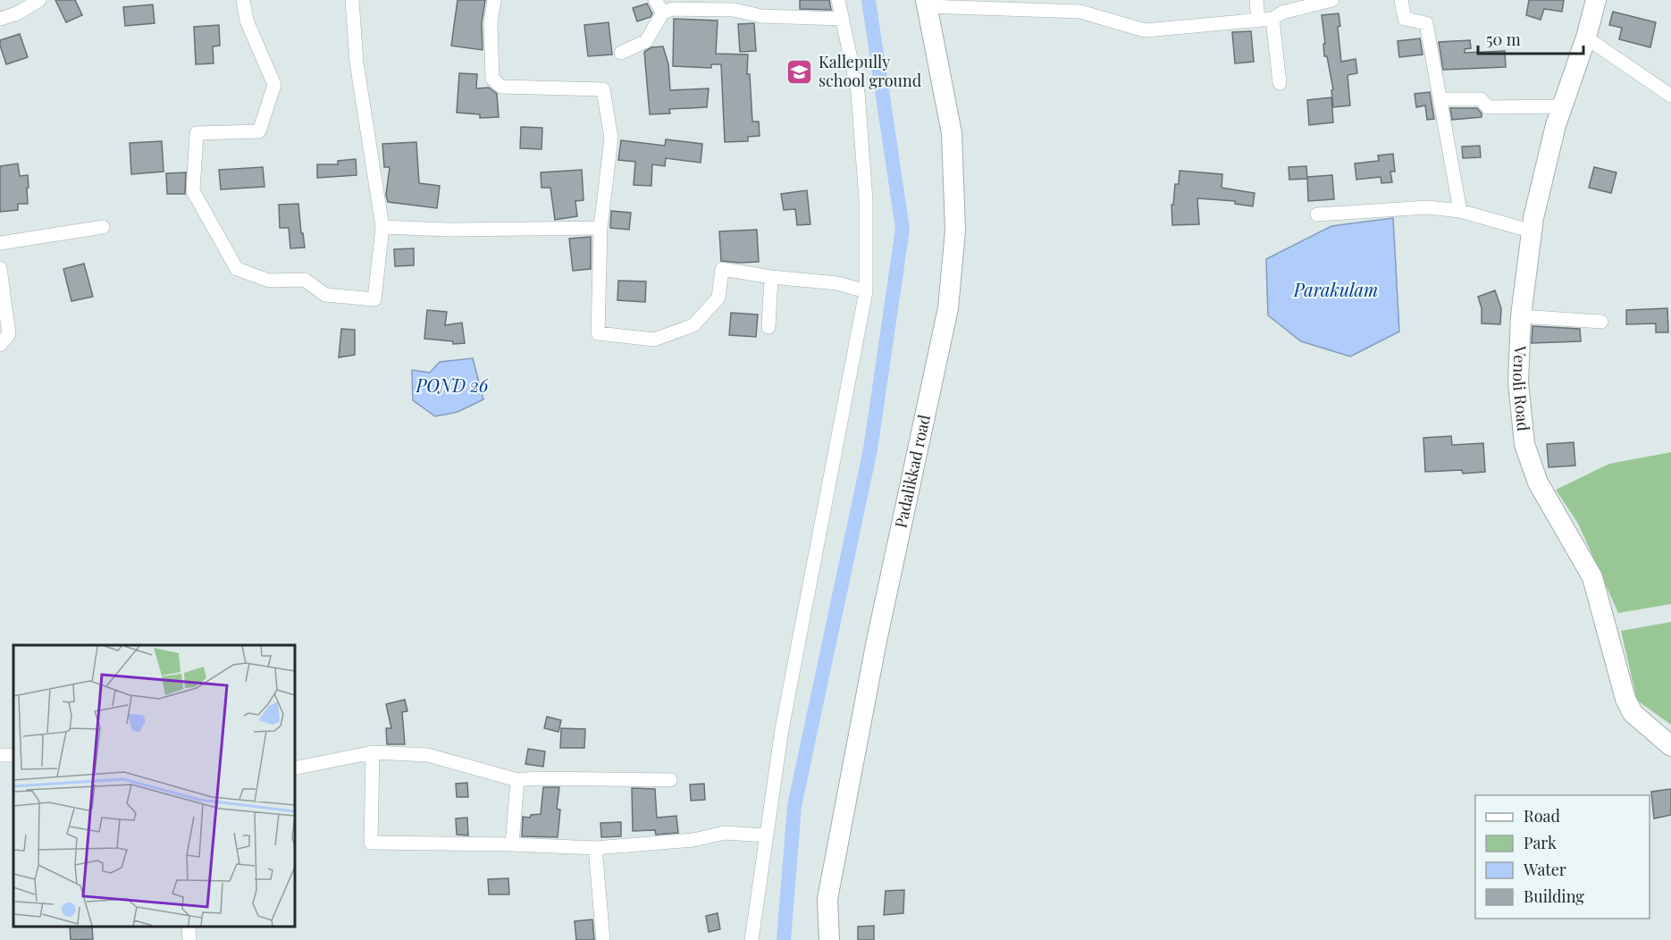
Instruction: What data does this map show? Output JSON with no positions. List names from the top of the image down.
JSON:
{
  "streets": {
    "street": ["Venoli Road", "Padalikkad road"]
  },
  "water": ["Parakulam", "POND 26"],
  "places": {
    "school or university": ["Kallepully school ground"]
  },
  "legend": [
    "Road",
    "Park",
    "Water",
    "Building"
  ],
  "scale_bar": "50 m"
}
